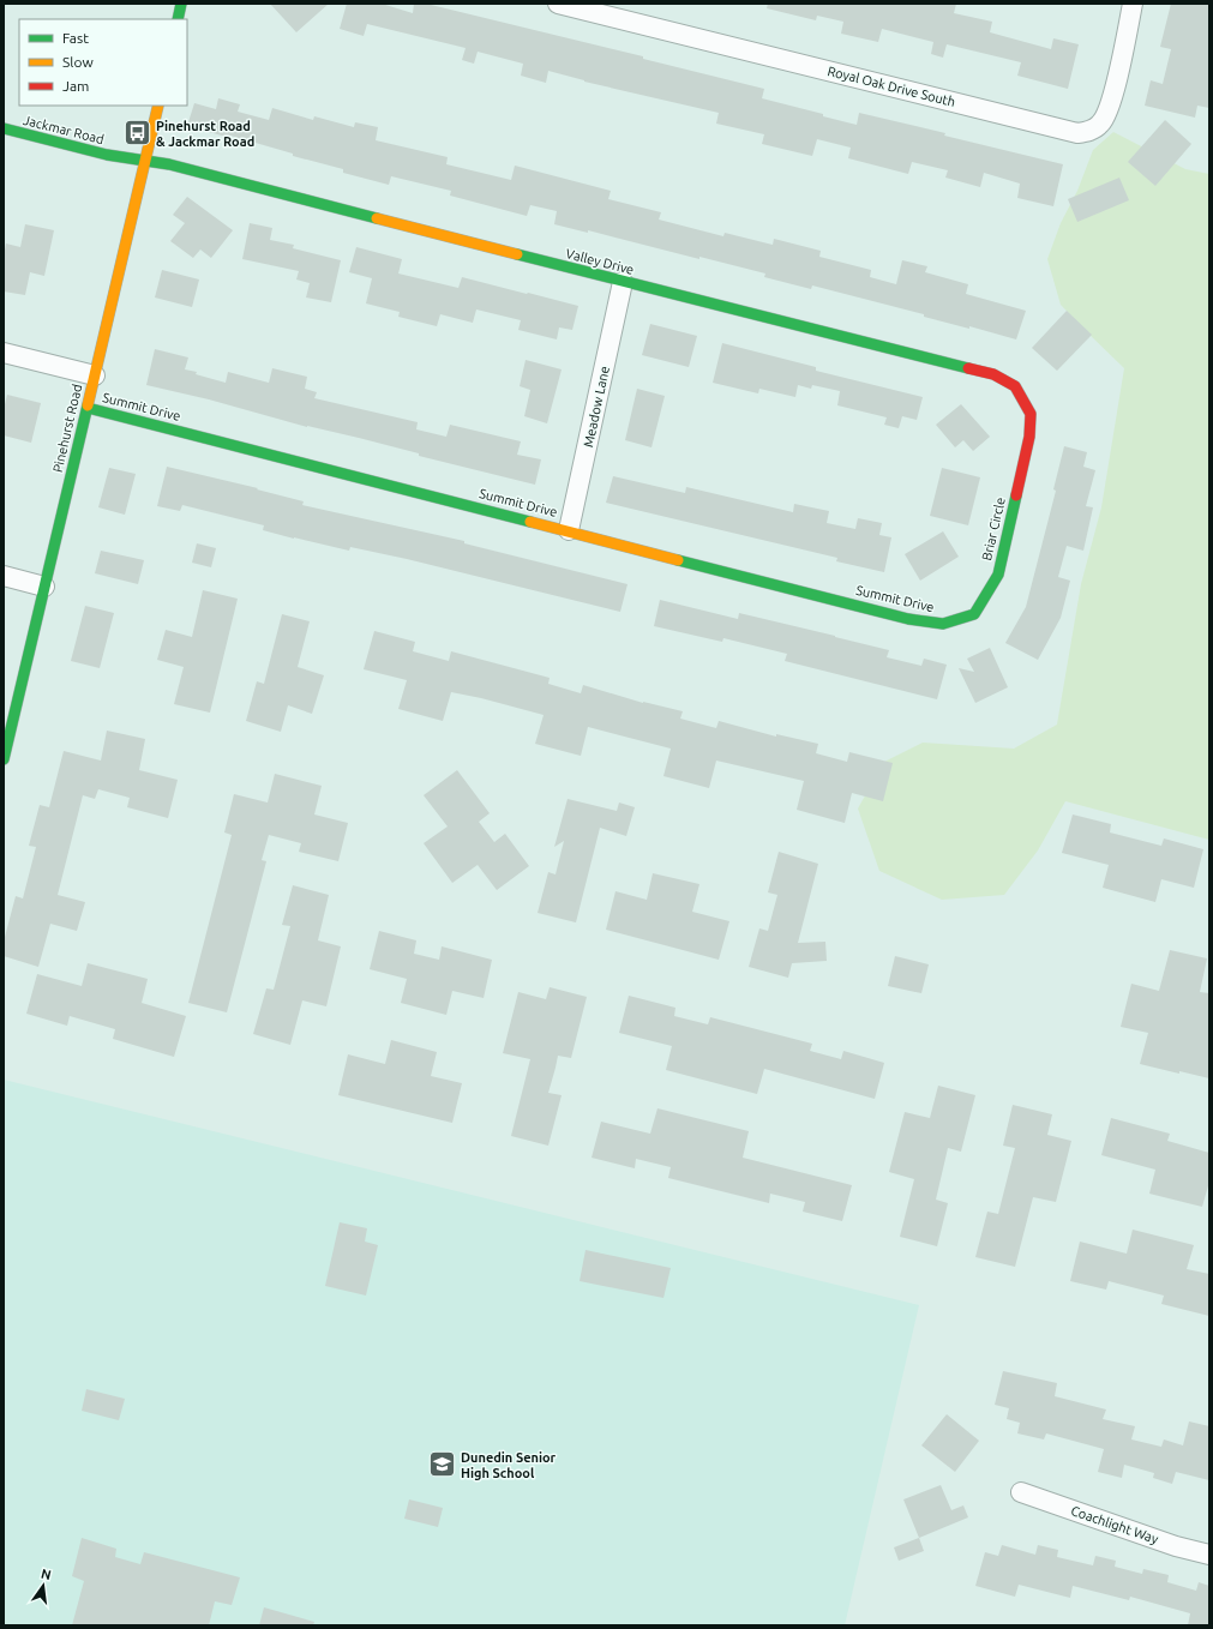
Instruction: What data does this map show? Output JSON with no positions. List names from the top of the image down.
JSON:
{
  "streets": {
    "street": [
      "Royal Oak Drive South",
      "Jackmar Road",
      "Valley Drive",
      "Summit Drive",
      "Meadow Lane",
      "Pinehurst Road",
      "Briar Circle",
      "Coachlight Way"
    ]
  },
  "crossings": [
    ["Jackmar Road", "Valley Drive"],
    ["Jackmar Road", "Pinehurst Road"],
    ["Valley Drive", "Meadow Lane"],
    ["Valley Drive", "Pinehurst Road"],
    ["Valley Drive", "Briar Circle"],
    ["Summit Drive", "Meadow Lane"],
    ["Summit Drive", "Pinehurst Road"],
    ["Summit Drive", "Briar Circle"]
  ],
  "places": {
    "bus stop": ["Pinehurst Road & Jackmar Road"],
    "school or university": ["Dunedin Senior High School"]
  },
  "legend": ["Fast", "Slow", "Jam"],
  "north": "top"
}
